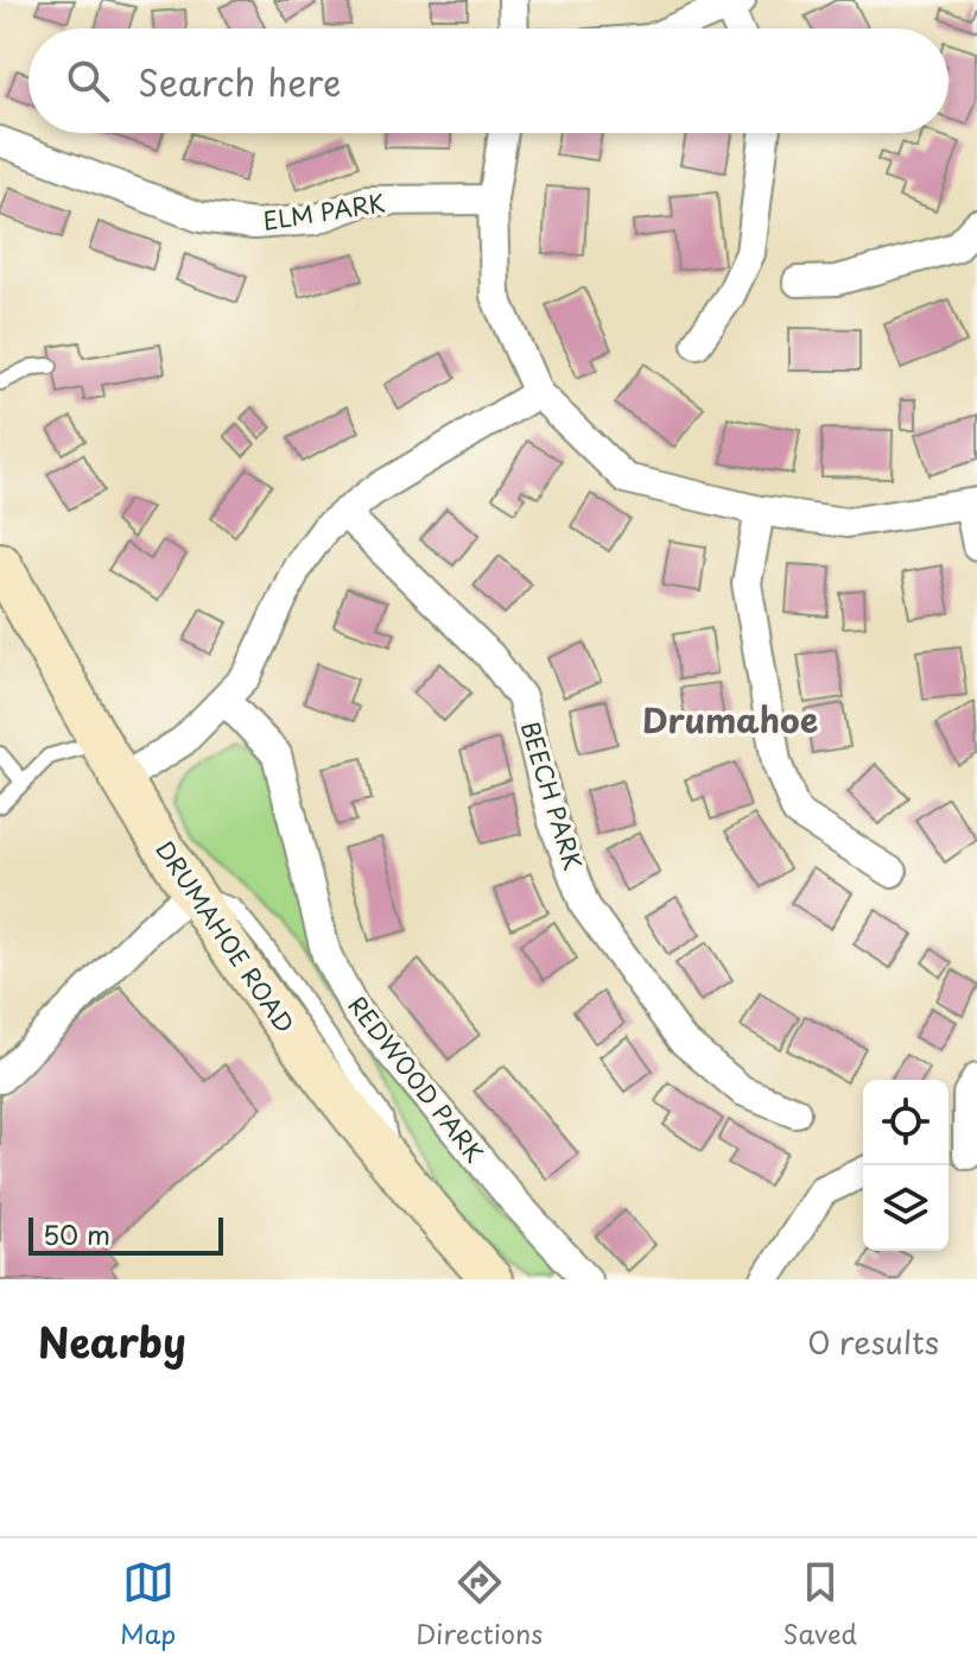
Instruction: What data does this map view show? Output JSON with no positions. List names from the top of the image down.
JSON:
{
  "streets": {
    "street": [
      "ELM PARK",
      "BEECH PARK",
      "DRUMAHOE ROAD",
      "REDWOOD PARK"
    ]
  },
  "districts": ["Drumahoe"],
  "scale_bar": "50 m",
  "page": {
    "search": "Search here",
    "scale": "50 m",
    "heading": ["Nearby", "0 results"],
    "nav": ["Map", "Directions", "Saved"]
  }
}
